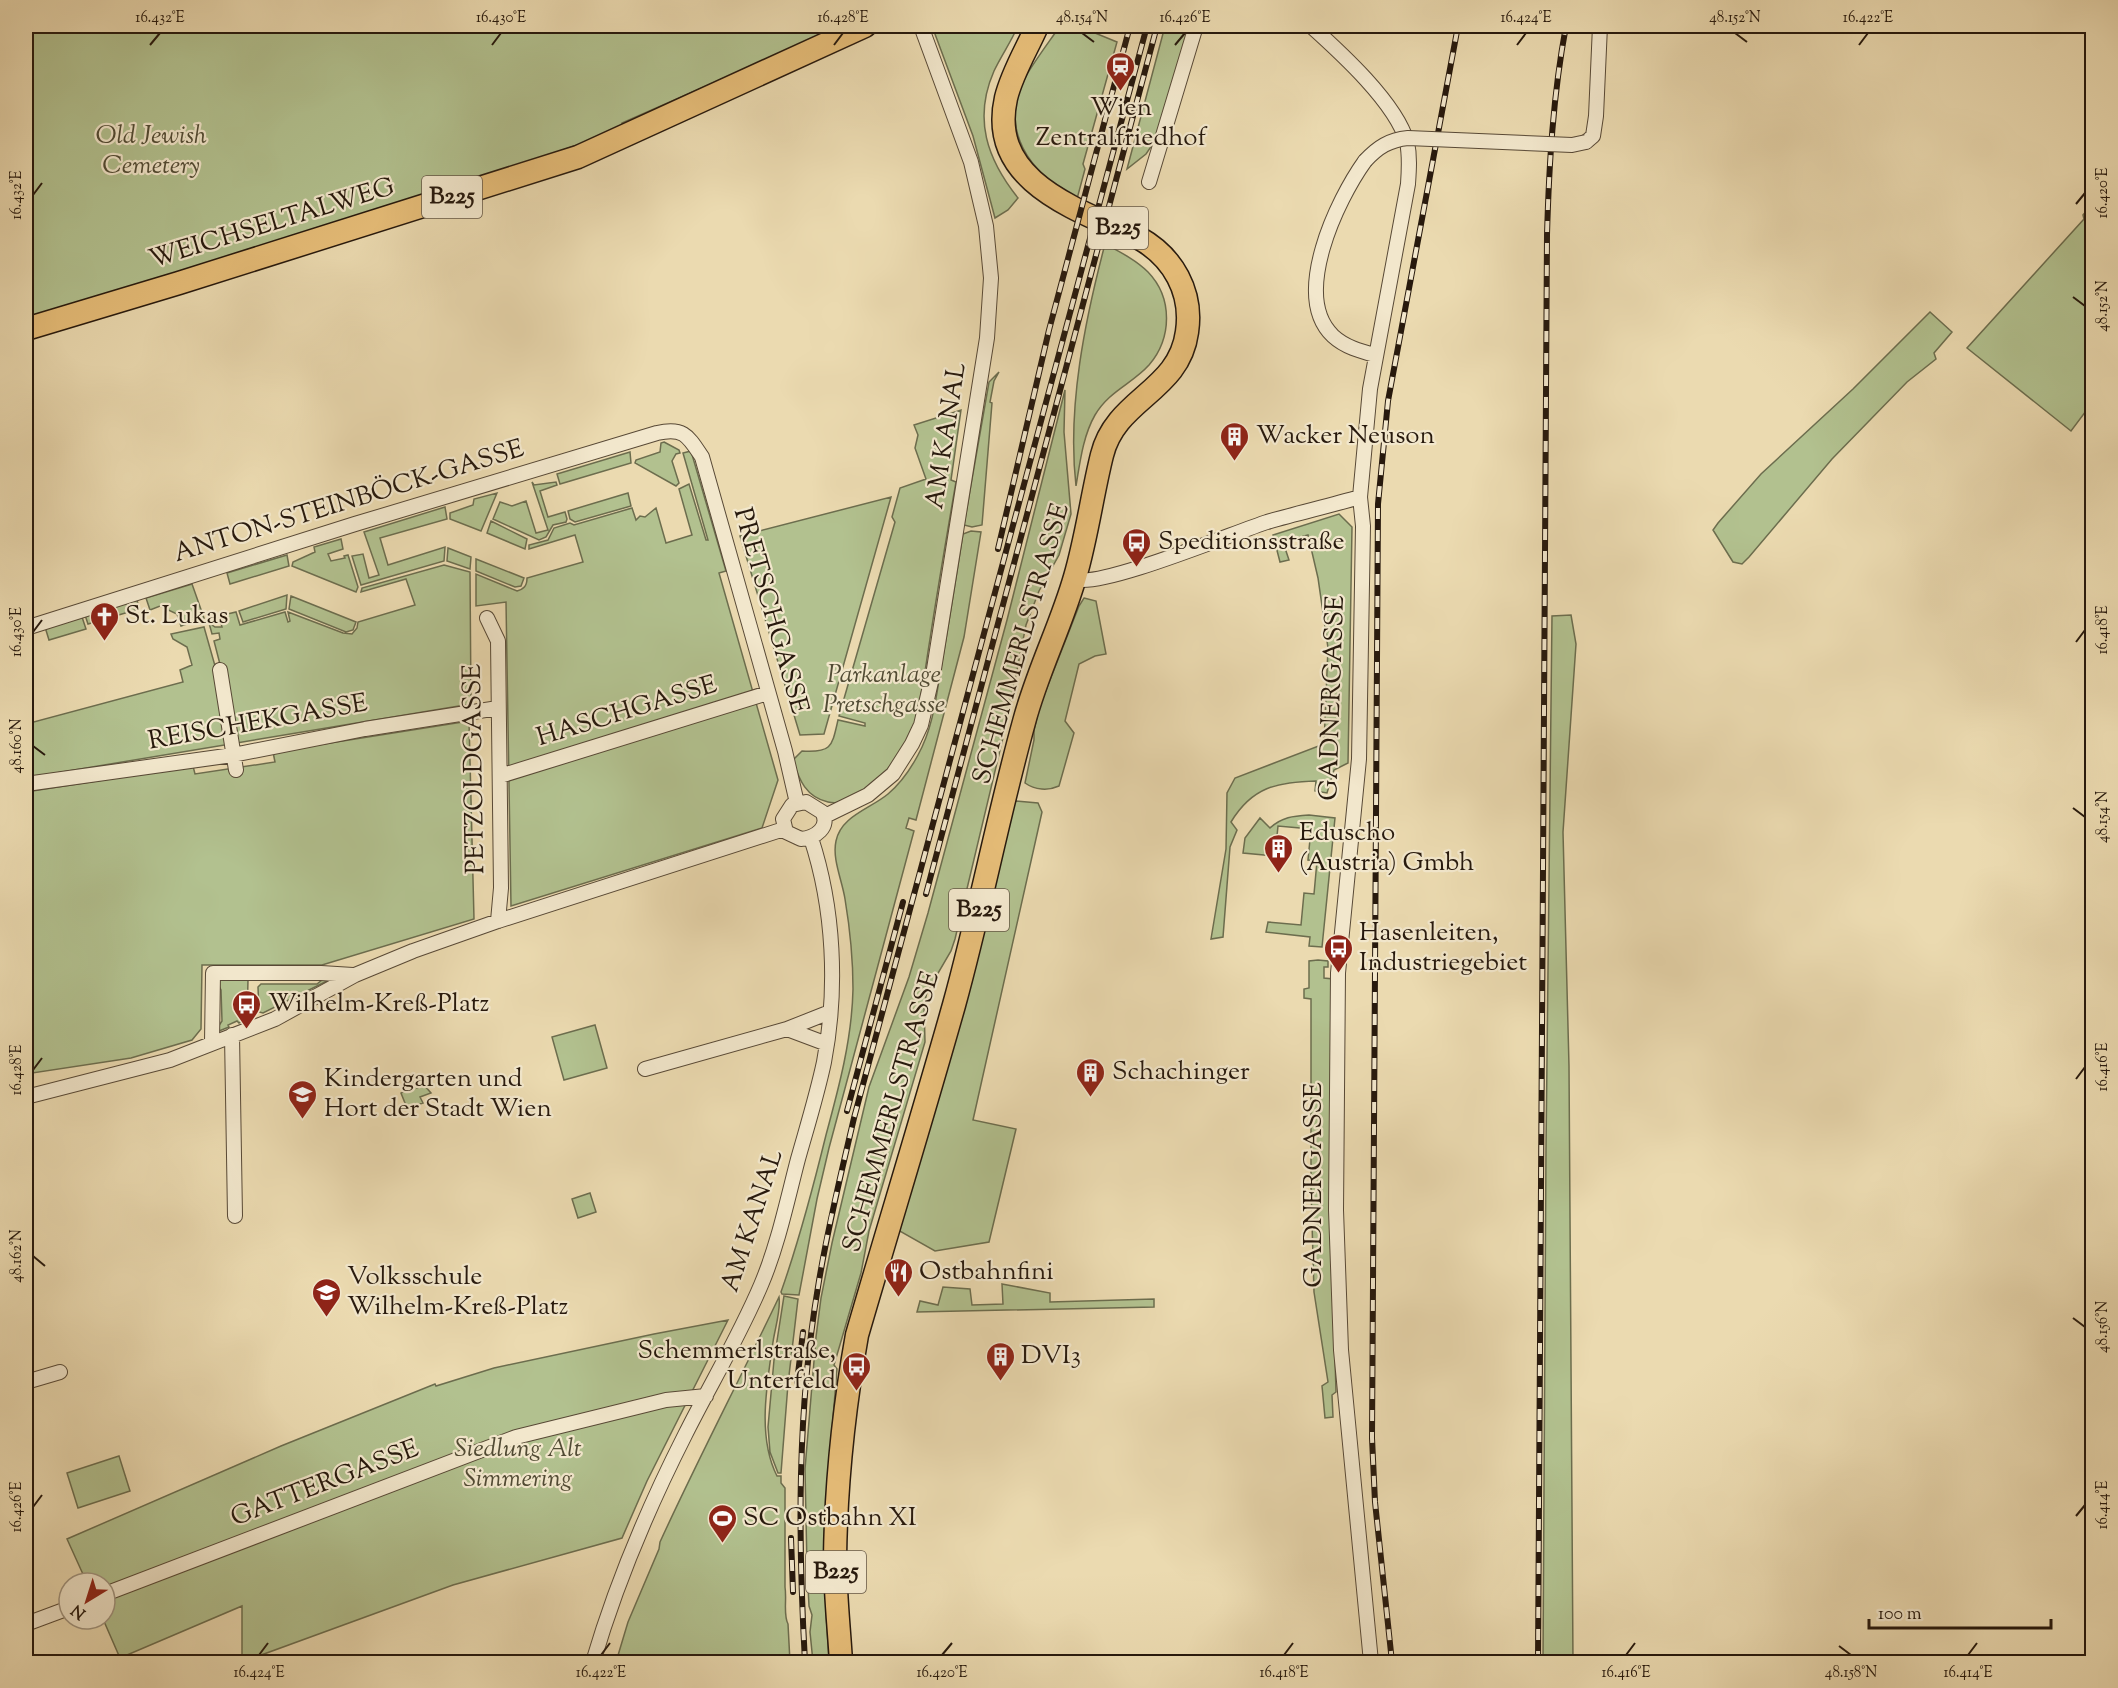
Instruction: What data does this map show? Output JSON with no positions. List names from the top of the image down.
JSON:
{
  "streets": {
    "main road": ["B225", "WEICHSELTALWEG", "SCHEMMERLSTRASSE"],
    "street": [
      "AM KANAL",
      "ANTON-STEINBÖCK-GASSE",
      "PRETSCHGASSE",
      "GADNERGASSE",
      "HASCHGASSE",
      "REISCHEKGASSE",
      "PETZOLDGASSE",
      "GATTERGASSE"
    ]
  },
  "crossings": [
    ["B225", "SCHEMMERLSTRASSE"],
    ["AM KANAL", "PRETSCHGASSE"],
    ["AM KANAL", "GATTERGASSE"],
    ["ANTON-STEINBÖCK-GASSE", "PRETSCHGASSE"],
    ["PRETSCHGASSE", "HASCHGASSE"],
    ["HASCHGASSE", "PETZOLDGASSE"],
    ["REISCHEKGASSE", "PETZOLDGASSE"]
  ],
  "parks": ["Old Jewish Cemetery", "Parkanlage Pretschgasse", "Siedlung Alt Simmering"],
  "places": {
    "station": ["Wien Zentralfriedhof"],
    "building": [
      "Wacker Neuson",
      "Eduscho (Austria) Gmbh",
      "Schachinger",
      "DVI3"
    ],
    "bus stop": [
      "Speditionsstraße",
      "Hasenleiten, Industriegebiet",
      "Wilhelm-Kreß-Platz",
      "Schemmerlstraße, Unterfeld"
    ],
    "church": ["St. Lukas"],
    "school or university": ["Kindergarten und Hort der Stadt Wien", "Volksschule Wilhelm-Kreß-Platz"],
    "restaurant": ["Ostbahnfini"],
    "sports": ["SC Ostbahn XI"]
  },
  "scale_bar": "100 m",
  "north": "bottom left",
  "coordinates": [
    "16.432°E",
    "16.430°E",
    "16.428°E",
    "48.154°N",
    "16.426°E",
    "16.424°E",
    "48.152°N",
    "16.422°E",
    "16.420°E",
    "16.418°E",
    "48.160°N",
    "16.416°E",
    "48.162°N",
    "48.156°N",
    "16.414°E",
    "48.158°N"
  ]
}
